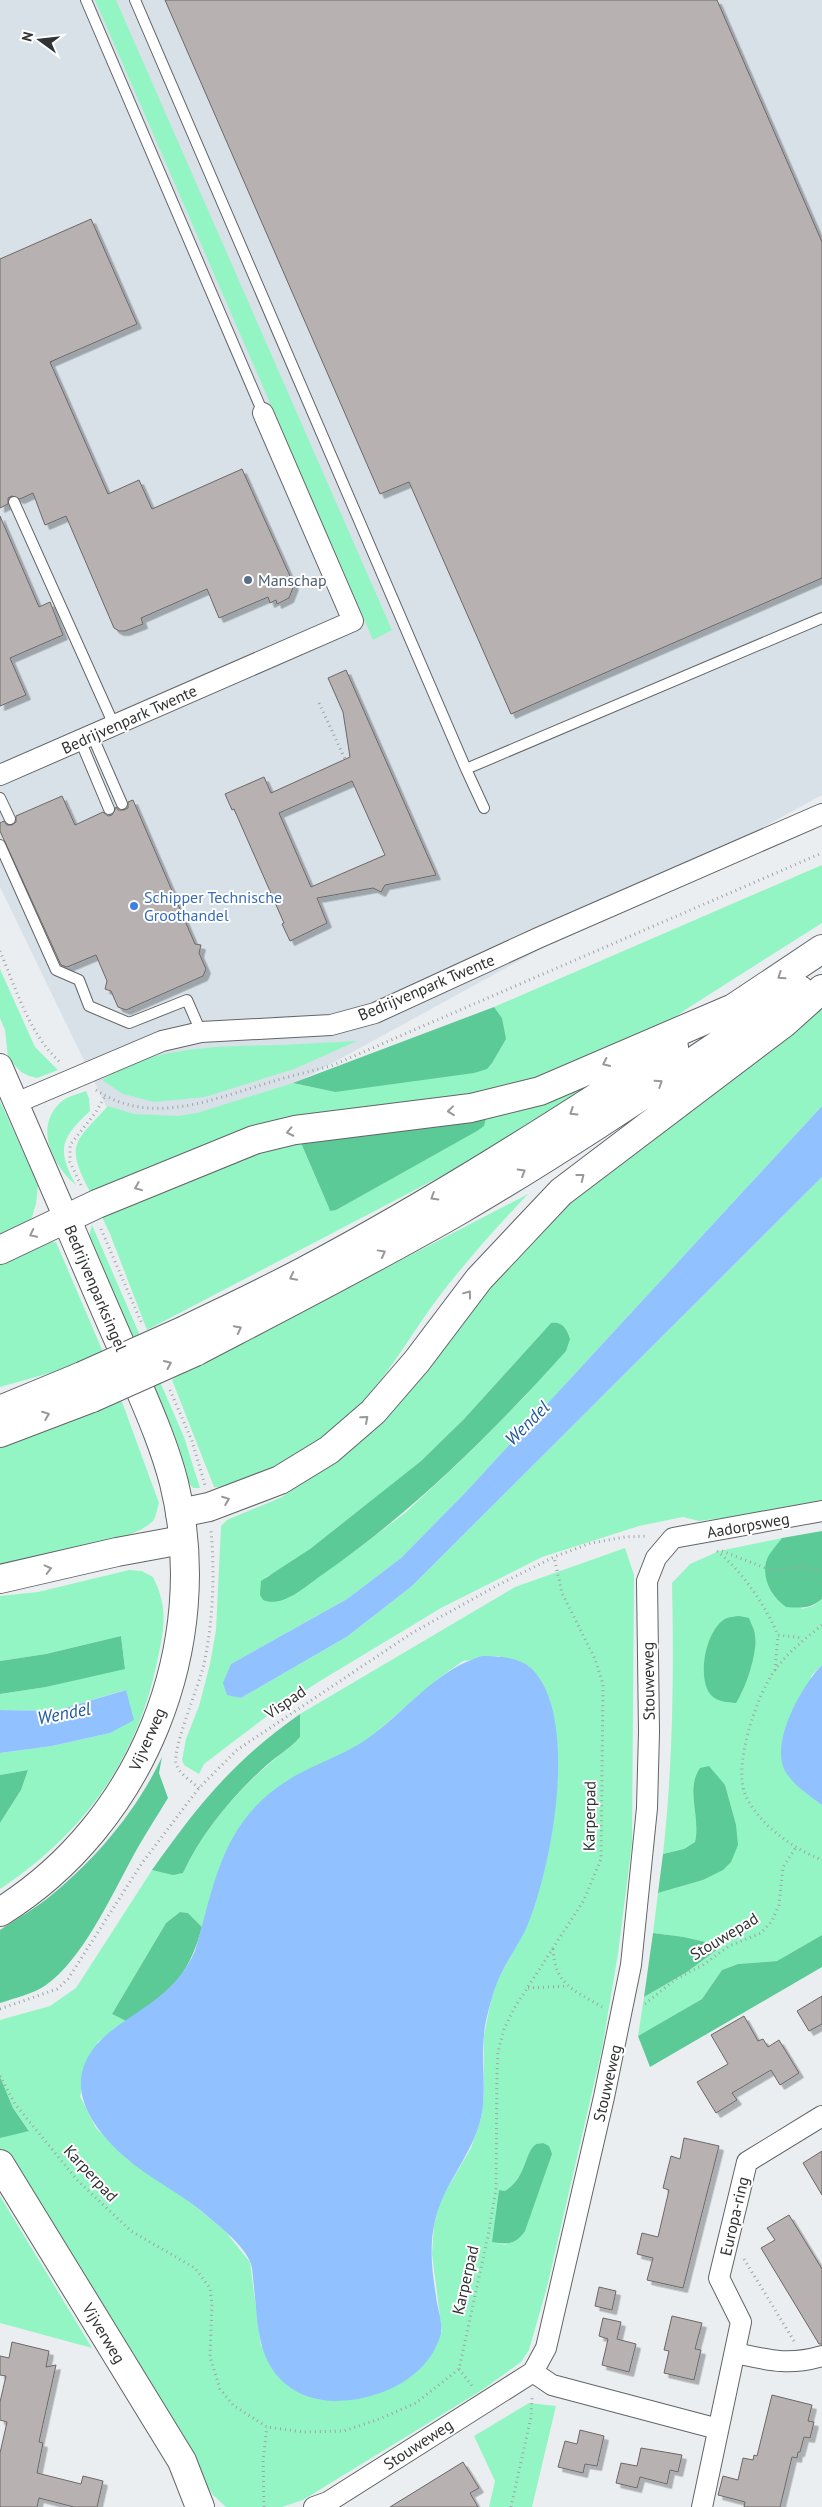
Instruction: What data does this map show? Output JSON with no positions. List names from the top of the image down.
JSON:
{
  "streets": {
    "main road": ["Bedrijvenparksingel", "Vijverweg"],
    "street": [
      "Bedrijvenpark Twente",
      "Aadorpsweg",
      "Stouweweg",
      "Europa-ring"
    ],
    "path": ["Vispad", "Karperpad", "Stouwepad"]
  },
  "crossings": [
    ["Bedrijvenpark Twente", "Bedrijvenparksingel"],
    ["Bedrijvenparksingel", "Vijverweg"],
    ["Aadorpsweg", "Stouweweg"],
    ["Aadorpsweg", "Vispad"],
    ["Stouweweg", "Vispad"],
    ["Stouweweg", "Stouwepad"],
    ["Vispad", "Karperpad"]
  ],
  "water": ["Wendel"],
  "places": ["Manschap", "Schipper Technische Groothandel"],
  "north": "left"
}
